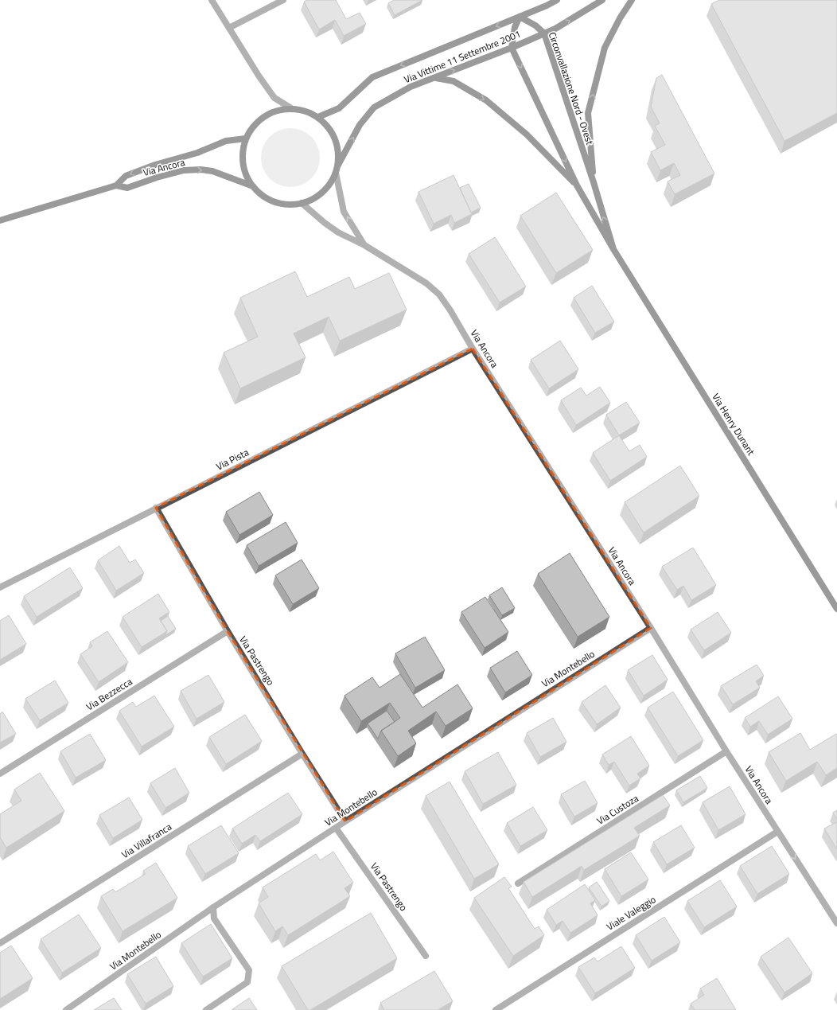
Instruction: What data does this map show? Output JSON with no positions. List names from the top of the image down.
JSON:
{
  "streets": {
    "main road": [
      "Via Vittime 11 Settembre 2001",
      "Circonvallazione Nord - Ovest",
      "Via Ancora",
      "Via Henry Dunant"
    ],
    "street": [
      "Via Pista",
      "Via Pastrengo",
      "Via Montebello",
      "Via Bezzecca",
      "Via Custoza",
      "Via Villafranca",
      "Viale Valeggio"
    ]
  },
  "crossings": [
    ["Via Vittime 11 Settembre 2001", "Circonvallazione Nord - Ovest"],
    ["Via Vittime 11 Settembre 2001", "Via Ancora"],
    ["Circonvallazione Nord - Ovest", "Via Henry Dunant"],
    ["Via Ancora", "Via Pista"],
    ["Via Ancora", "Via Montebello"],
    ["Via Ancora", "Via Custoza"],
    ["Via Ancora", "Viale Valeggio"],
    ["Via Pista", "Via Pastrengo"],
    ["Via Pastrengo", "Via Montebello"],
    ["Via Pastrengo", "Via Bezzecca"],
    ["Via Pastrengo", "Via Villafranca"]
  ]
}
